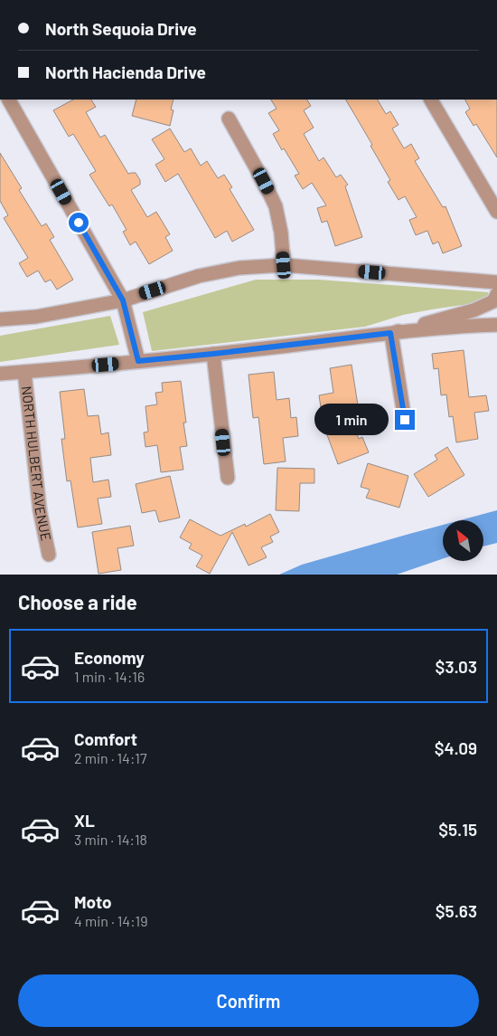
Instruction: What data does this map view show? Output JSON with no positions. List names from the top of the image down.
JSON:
{
  "streets": {
    "street": ["NORTH HULBERT AVENUE"]
  },
  "north": "top left",
  "page": {
    "banner": ["North Sequoia Drive", "North Hacienda Drive"],
    "bubble": "1 min",
    "heading": "Choose a ride",
    "list": [
      {
        "name": "Economy",
        "note": "1 min · 14:16",
        "value": "$3.03"
      },
      {
        "name": "Comfort",
        "note": "2 min · 14:17",
        "value": "$4.09"
      },
      {
        "name": "XL",
        "note": "3 min · 14:18",
        "value": "$5.15"
      },
      {
        "name": "Moto",
        "note": "4 min · 14:19",
        "value": "$5.63"
      }
    ],
    "buttons": "Confirm"
  }
}
